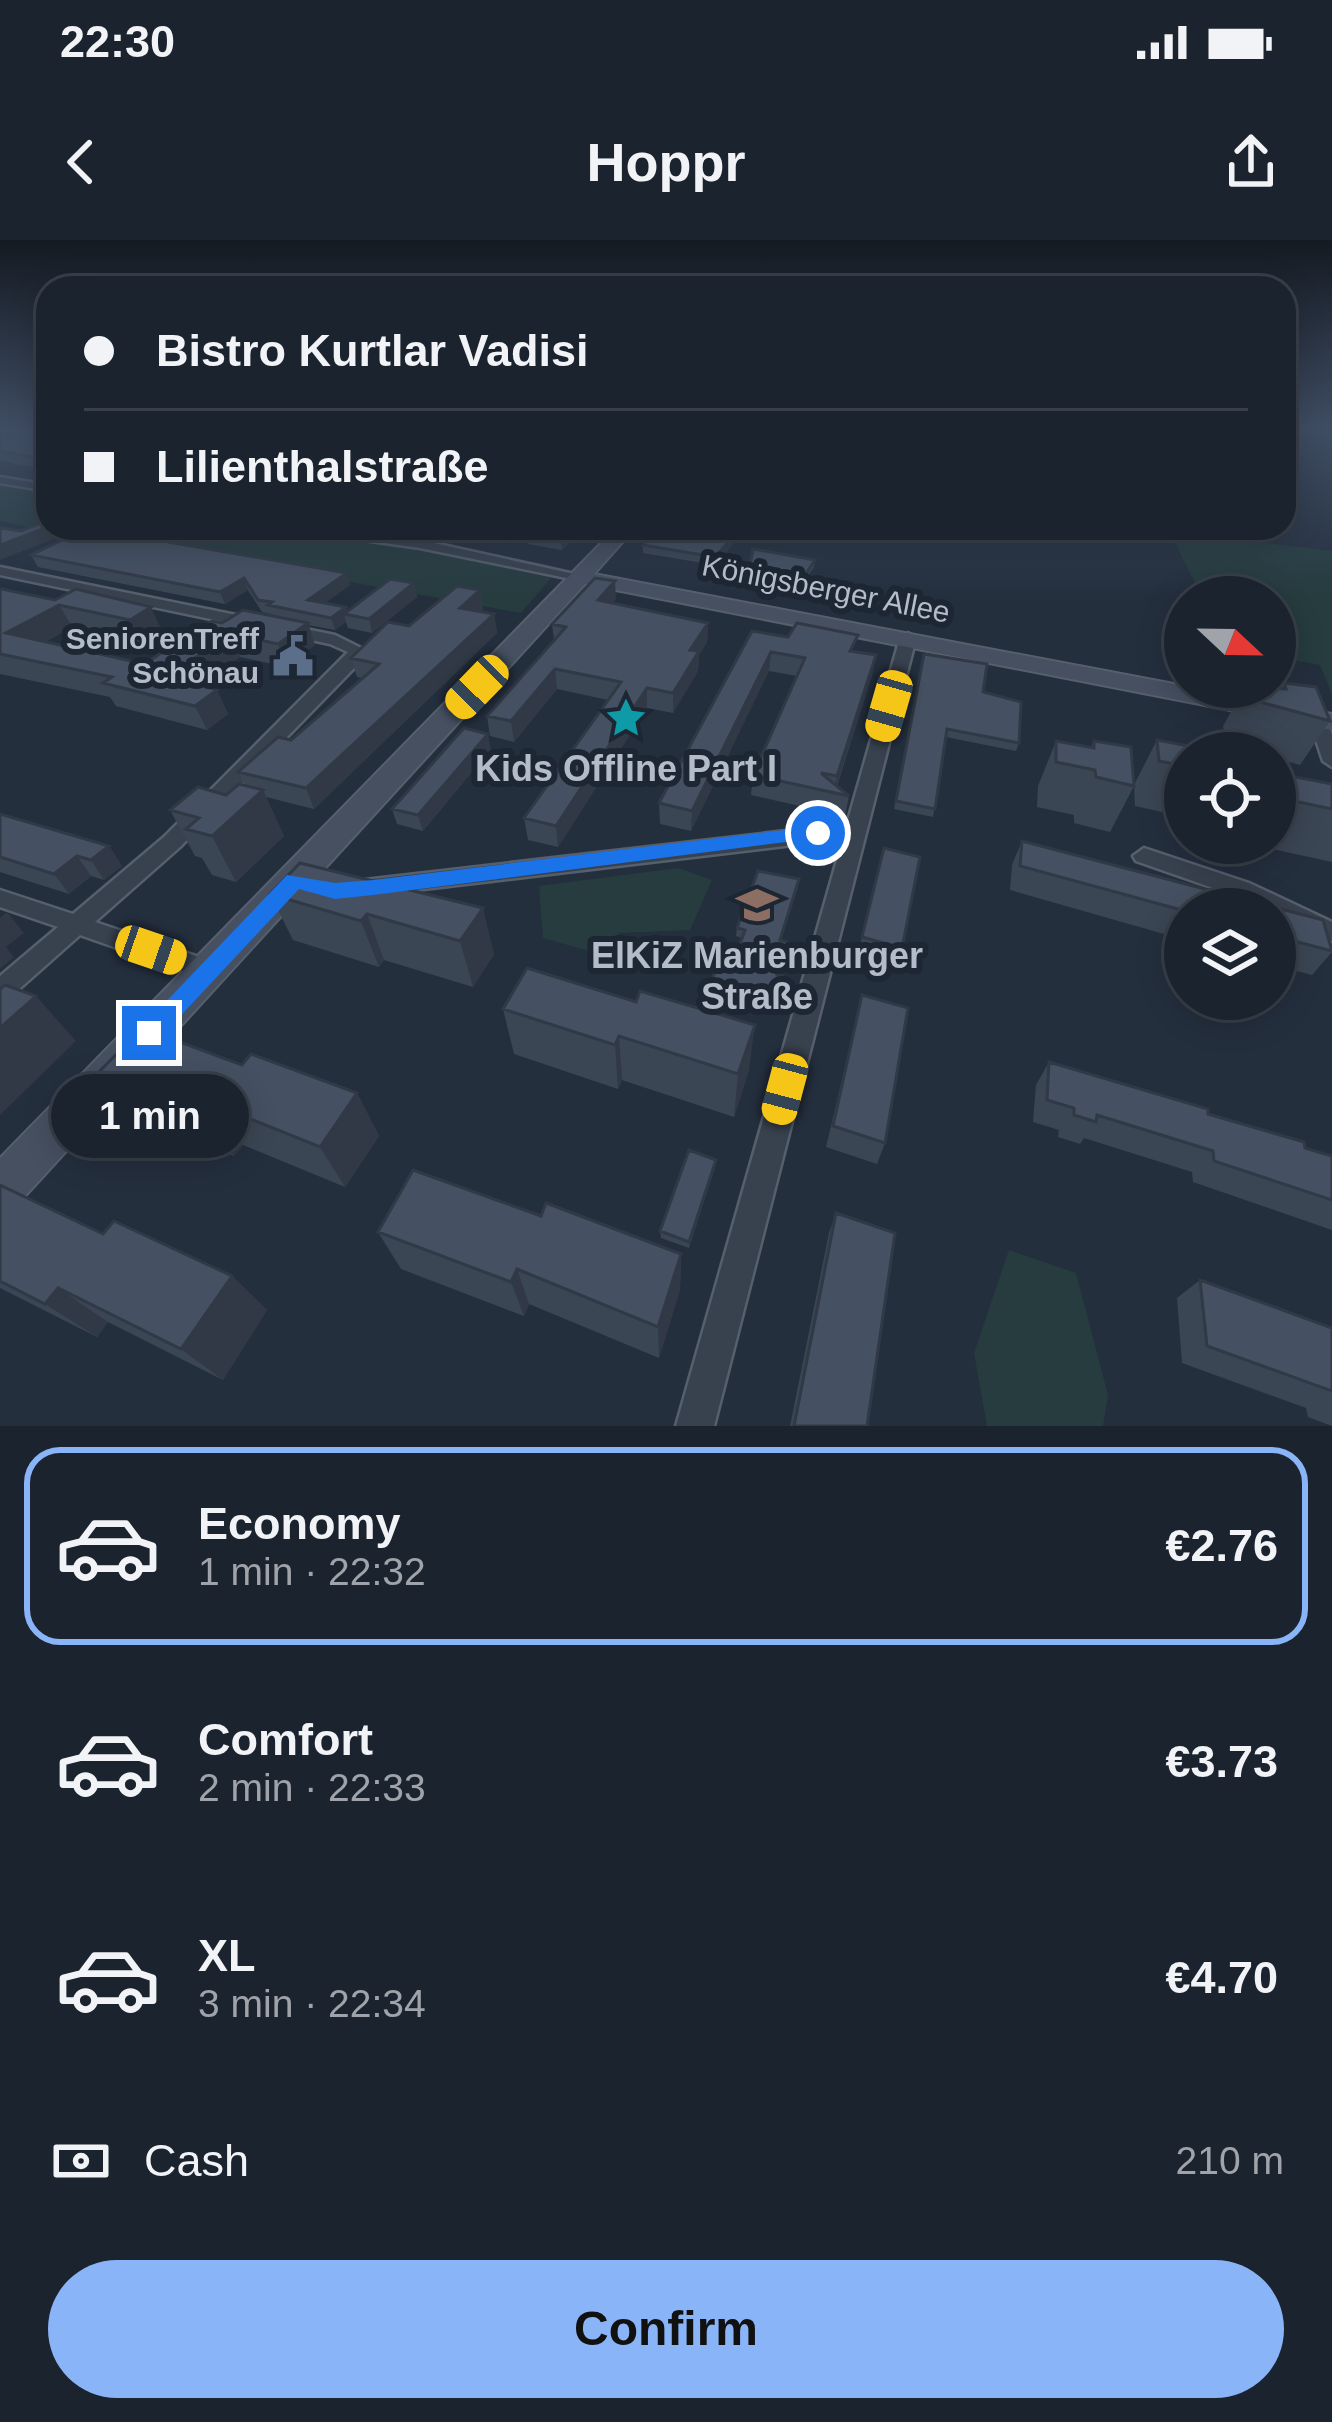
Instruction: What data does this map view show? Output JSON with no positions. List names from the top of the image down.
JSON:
{
  "streets": {
    "street": ["Königsberger Allee"]
  },
  "places": {
    "public building": ["SeniorenTreff Schönau"],
    "place": ["Kids Offline Part I"],
    "school or university": ["ElKiZ Marienburger Straße"]
  },
  "north": "right",
  "page": {
    "status": "22:30",
    "header": "Hoppr",
    "banner": ["Bistro Kurtlar Vadisi", "Lilienthalstraße"],
    "bubble": "1 min",
    "list": [
      {
        "name": "Economy",
        "note": "1 min · 22:32",
        "value": "€2.76"
      },
      {
        "name": "Comfort",
        "note": "2 min · 22:33",
        "value": "€3.73"
      },
      {
        "name": "XL",
        "note": "3 min · 22:34",
        "value": "€4.70"
      }
    ],
    "pay": ["Cash", "210 m"],
    "buttons": "Confirm"
  }
}
